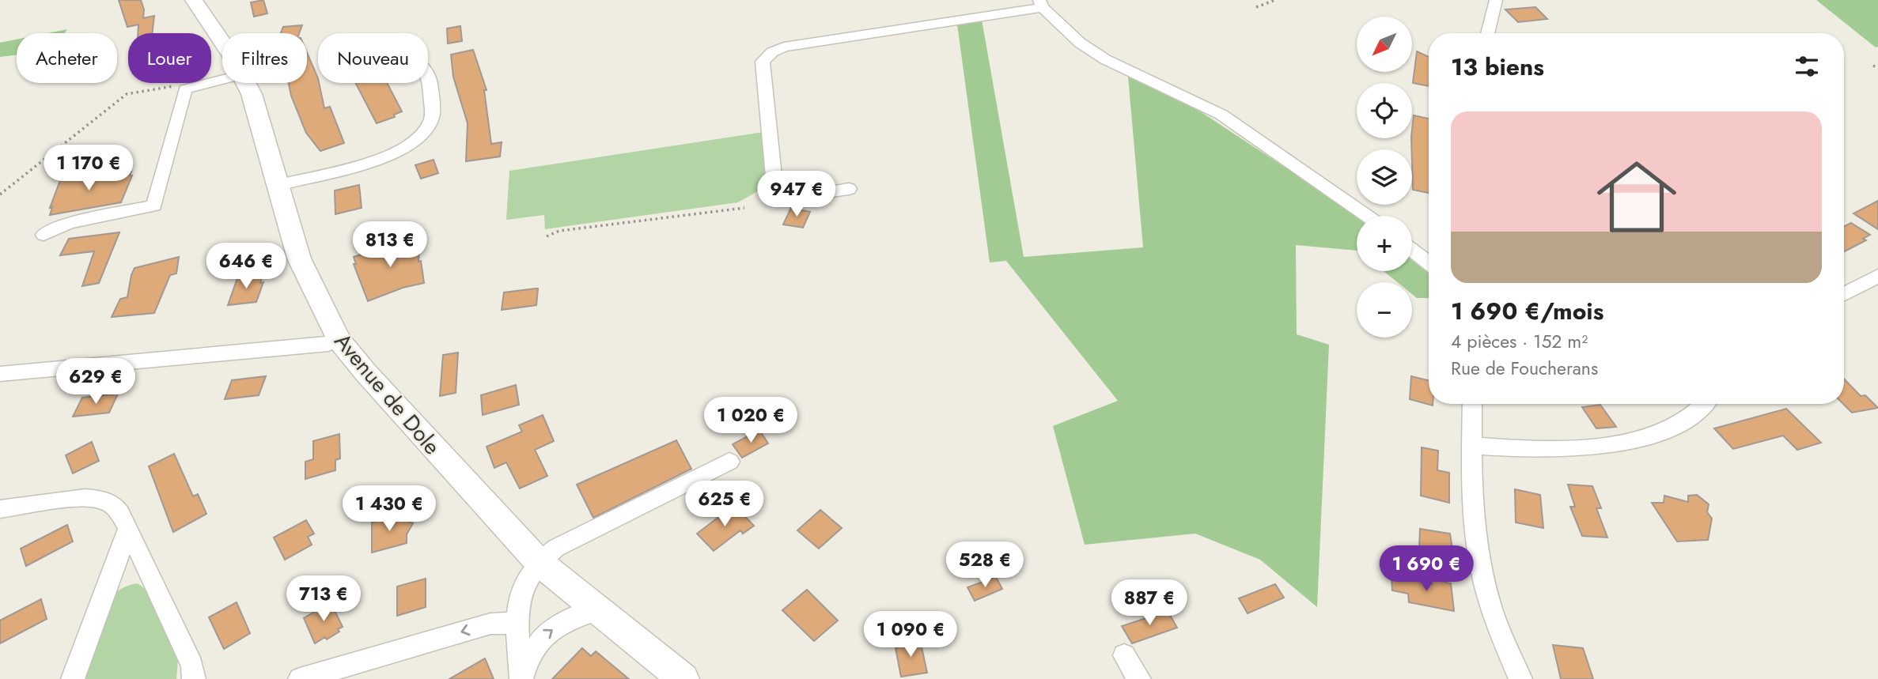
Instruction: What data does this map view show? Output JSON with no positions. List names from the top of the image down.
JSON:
{
  "streets": {
    "main road": ["Avenue de Dole"]
  },
  "north": "bottom left",
  "page": {
    "map_buttons": ["+", "−"],
    "chip": [
      "Acheter",
      "Louer",
      "Filtres",
      "Nouveau"
    ],
    "heading": "13 biens",
    "list": [
      {
        "name": "1 690 €/mois",
        "note": "4 pièces · 152 m² · Rue de Foucherans"
      }
    ],
    "price": [
      "1 170 €",
      "947 €",
      "813 €",
      "646 €",
      "629 €",
      "1 020 €",
      "625 €",
      "1 430 €",
      "528 €",
      "1 690 €",
      "713 €",
      "887 €",
      "1 090 €"
    ]
  }
}
